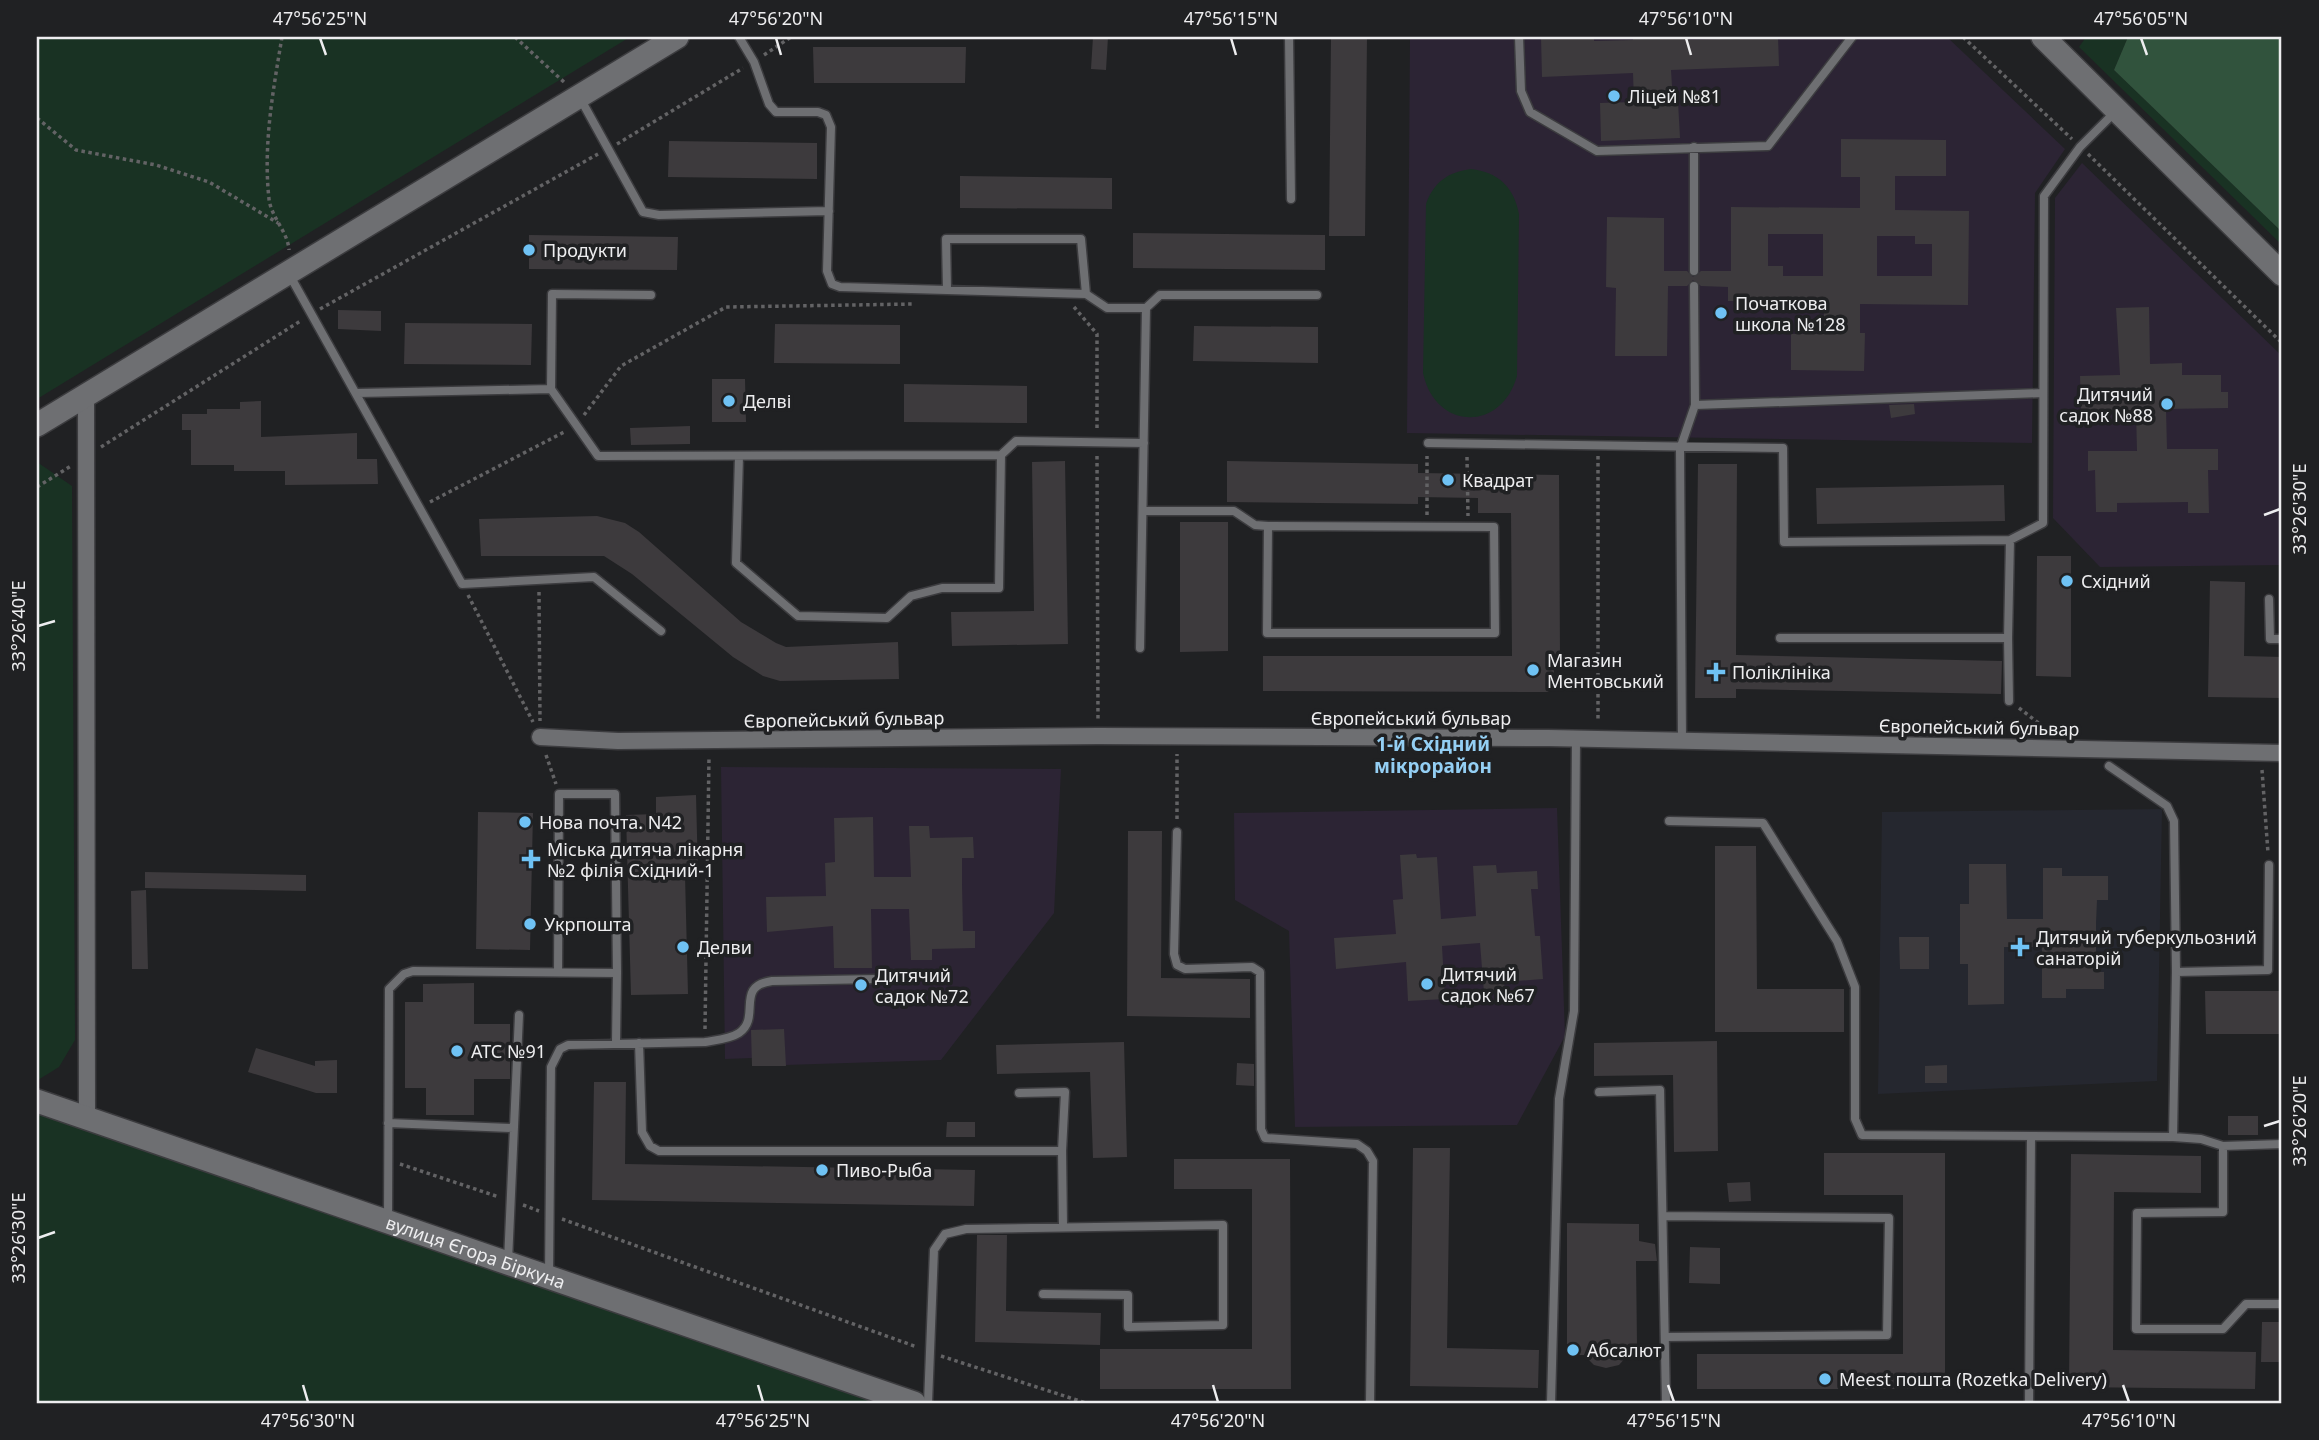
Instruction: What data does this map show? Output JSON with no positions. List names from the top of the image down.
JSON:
{
  "streets": {
    "street": ["Європейський бульвар", "вулиця Єгора Біркуна"]
  },
  "districts": ["1-й Східний мікрорайон"],
  "places": {
    "other": [
      "Ліцей №81",
      "Продукти",
      "Початкова школа №128",
      "Делві",
      "Дитячий садок №88",
      "Квадрат",
      "Східний",
      "Магазин Ментовський",
      "Нова почта. N42",
      "Укрпошта",
      "Делви",
      "Дитячий садок №67",
      "Дитячий садок №72",
      "АТС №91",
      "Пиво-Рыба",
      "Абсалют",
      "Meest пошта (Rozetka Delivery)"
    ],
    "health": ["Поліклініка", "Міська дитяча лікарня №2 філія Східний-1", "Дитячий туберкульозний санаторій"]
  },
  "coordinates": [
    "47°56'25\"N",
    "47°56'20\"N",
    "47°56'15\"N",
    "47°56'10\"N",
    "47°56'05\"N",
    "33°26'30\"E",
    "33°26'40\"E",
    "33°26'20\"E",
    "47°56'30\"N"
  ]
}
